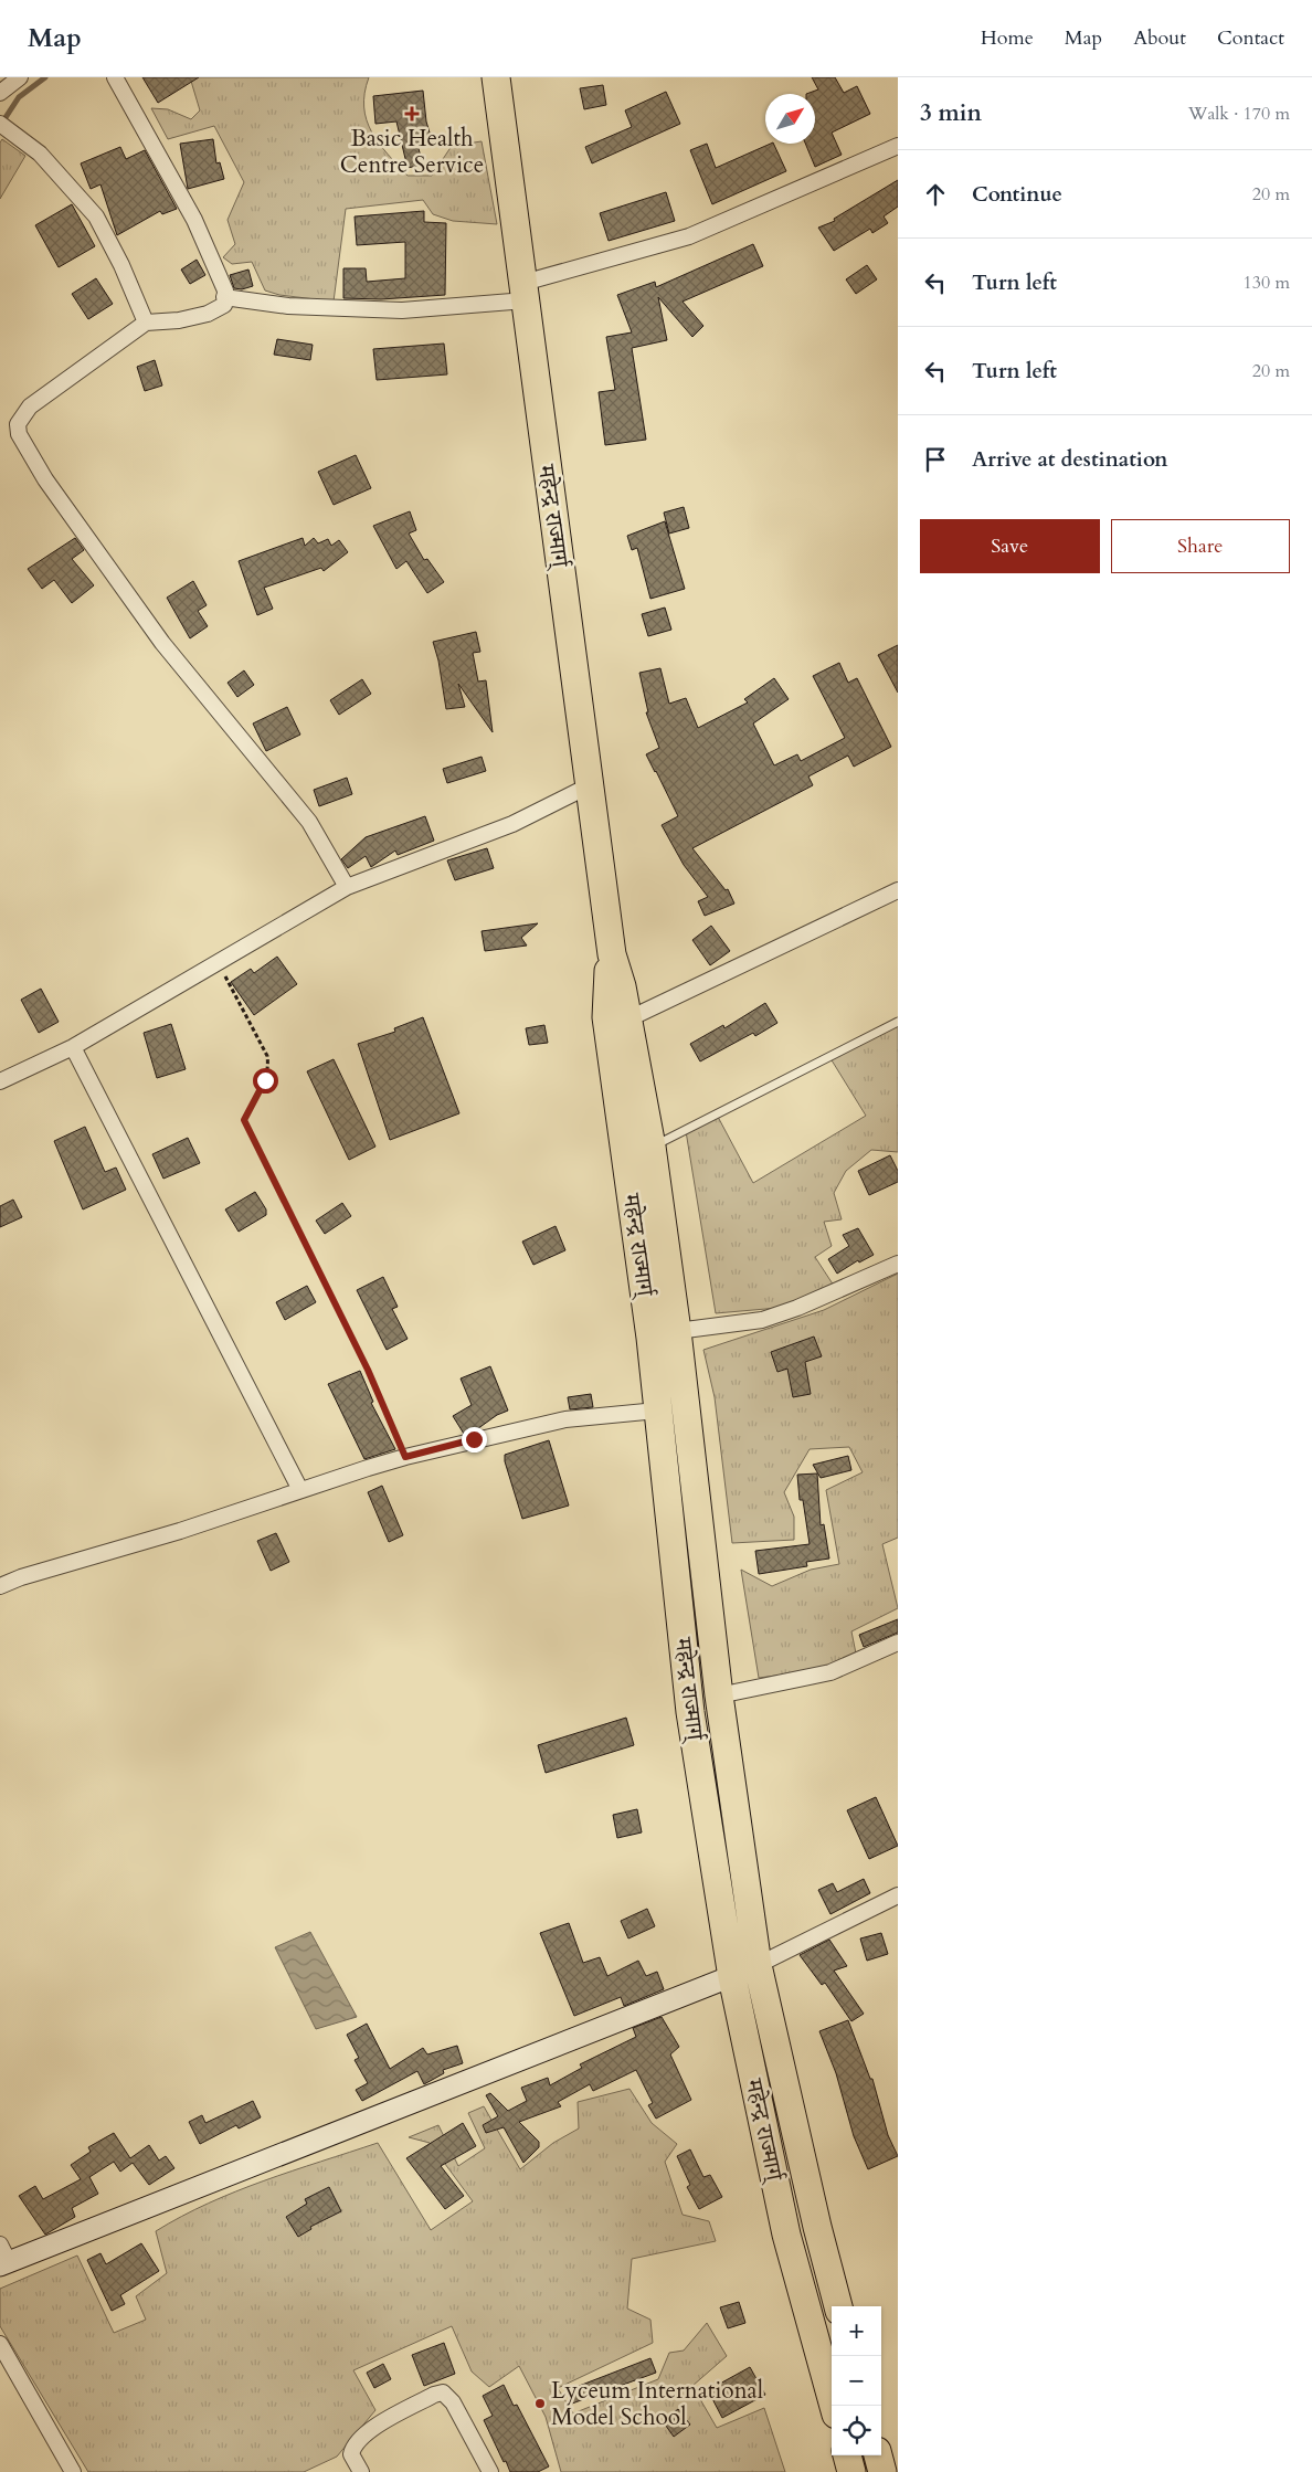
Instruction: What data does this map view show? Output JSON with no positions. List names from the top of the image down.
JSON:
{
  "streets": {
    "highway": ["महेन्द्र राज्मार्ग्"]
  },
  "places": {
    "health": ["Basic Health Centre Service"],
    "other": ["Lyceum International Model School"]
  },
  "north": "top right",
  "page": {
    "header": "Map",
    "nav": [
      "Home",
      "Map",
      "About",
      "Contact"
    ],
    "heading": ["3 min", "Walk · 170 m"],
    "list": [
      ["Continue", "20 m"],
      ["Turn left", "130 m"],
      ["Turn left", "20 m"],
      "Arrive at destination"
    ],
    "buttons": ["Save", "Share"],
    "map_buttons": ["+", "−"]
  }
}
